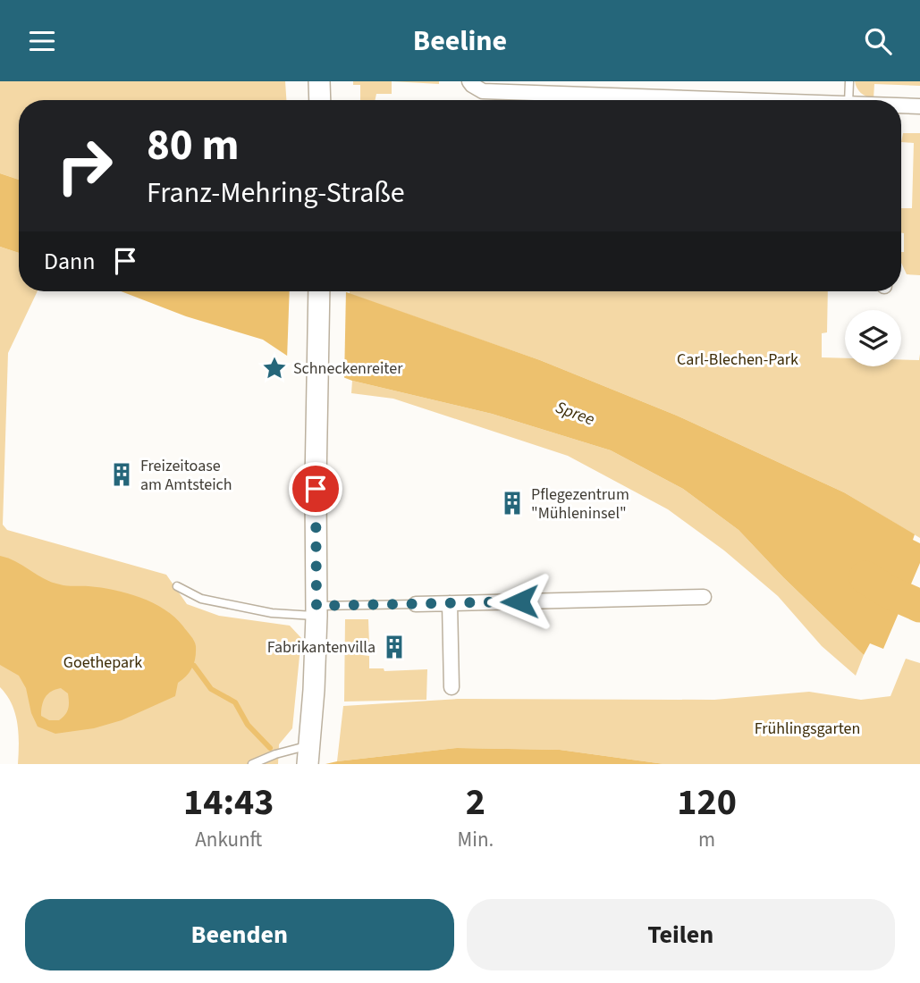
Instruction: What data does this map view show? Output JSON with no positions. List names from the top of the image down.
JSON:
{
  "water": ["Spree"],
  "parks": ["Carl-Blechen-Park", "Goethepark", "Frühlingsgarten"],
  "places": {
    "place": ["Schneckenreiter"],
    "building": ["Freizeitoase am Amtsteich", "Pflegezentrum \"Mühleninsel\"", "Fabrikantenvilla"]
  },
  "page": {
    "header": "Beeline",
    "turn": ["80 m", "Franz-Mehring-Straße"],
    "then": "Dann",
    "eta": [
      "14:43",
      "Ankunft",
      "2",
      "Min.",
      "120",
      "m"
    ],
    "buttons": ["Beenden", "Teilen"]
  }
}
